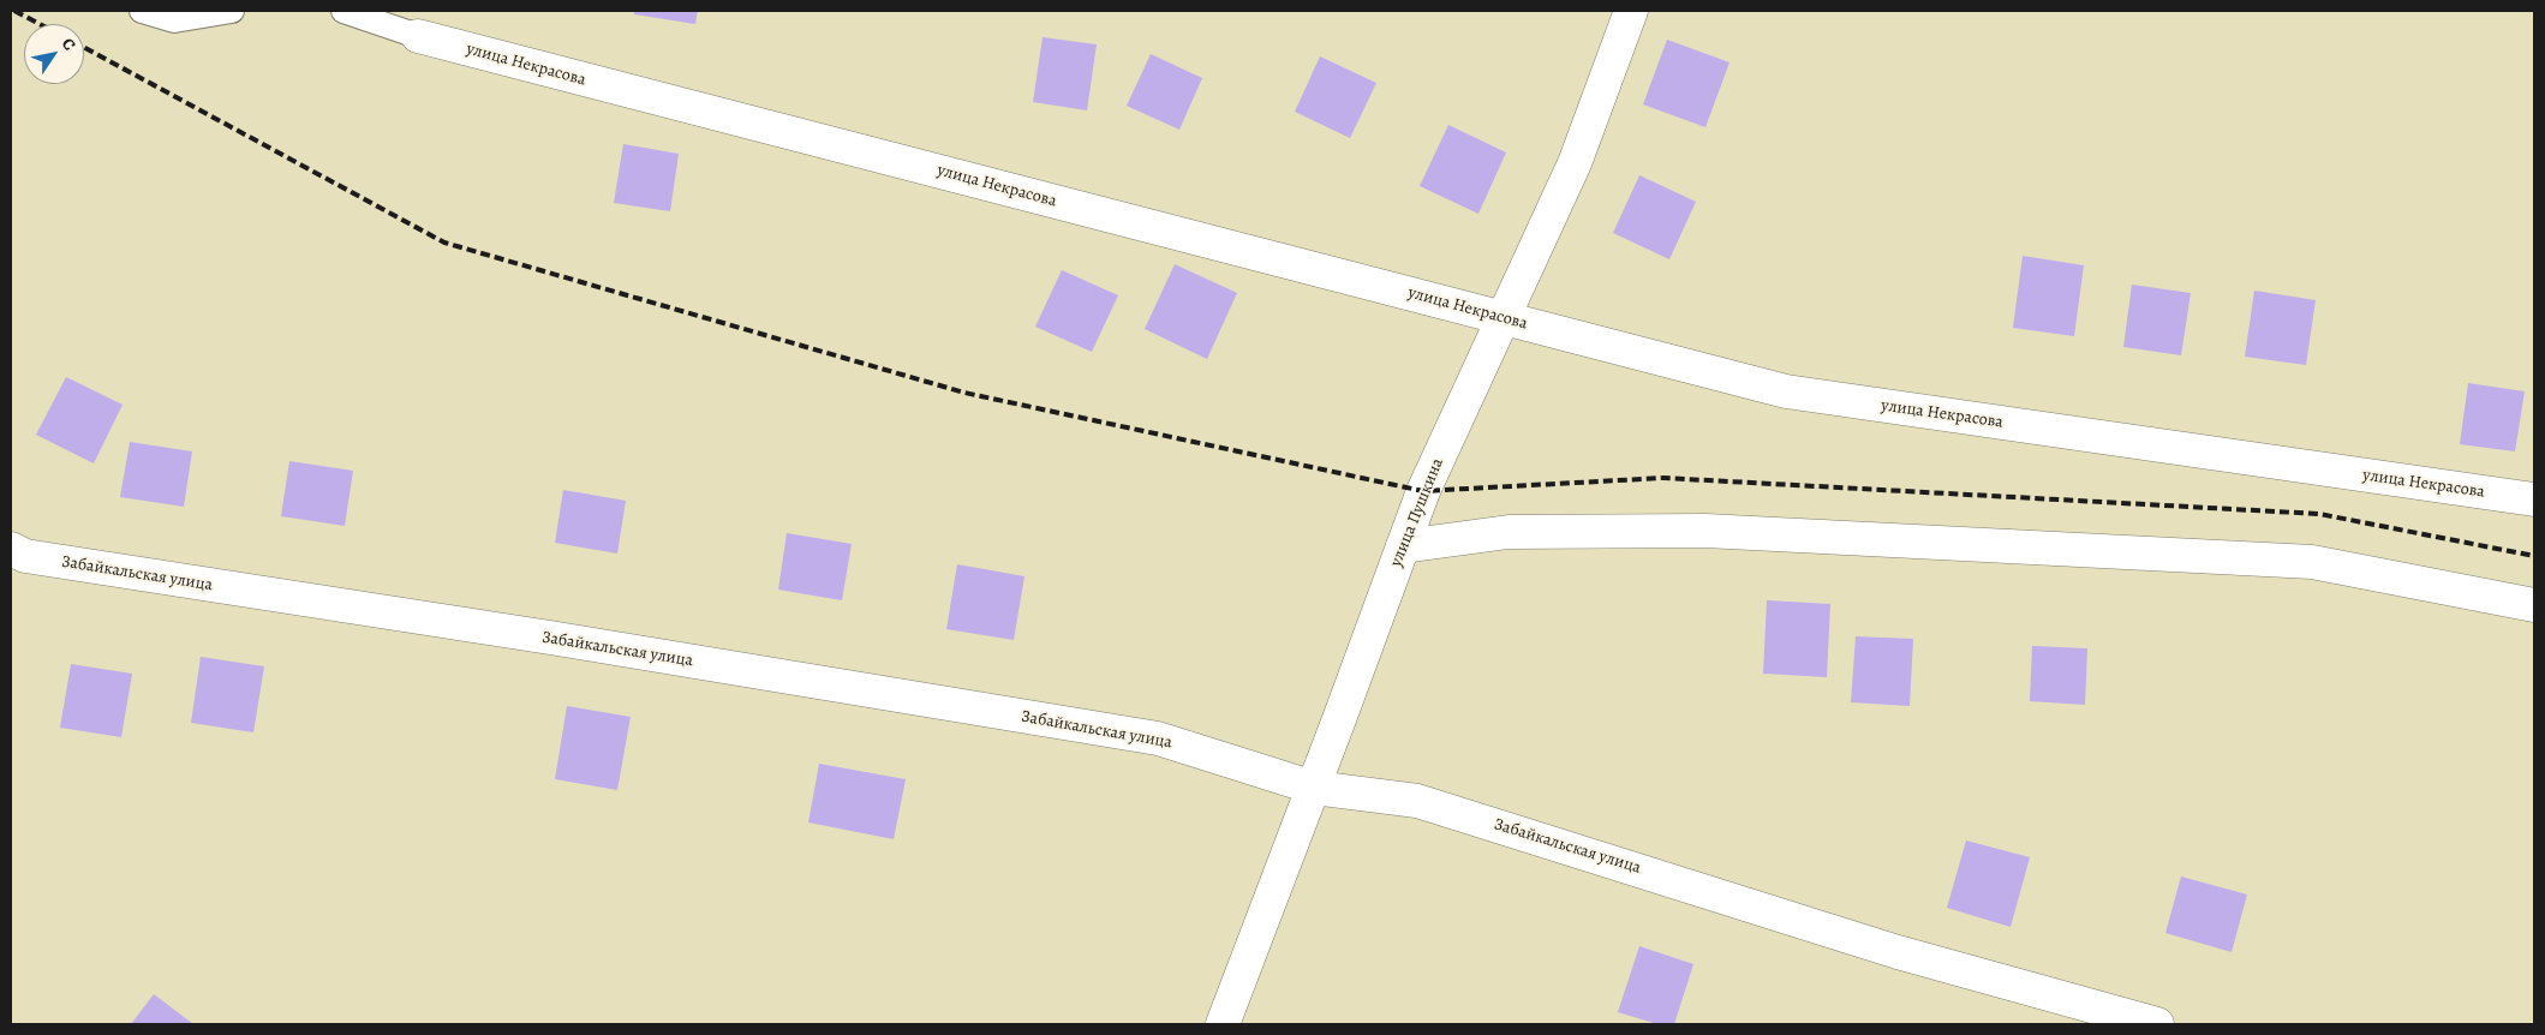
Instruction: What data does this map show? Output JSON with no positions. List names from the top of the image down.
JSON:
{
  "streets": {
    "street": ["улица Некрасова", "улица Пушкина", "Забайкальская улица"]
  },
  "crossings": [
    ["улица Некрасова", "улица Пушкина"],
    ["улица Пушкина", "Забайкальская улица"]
  ],
  "north": "top right"
}
